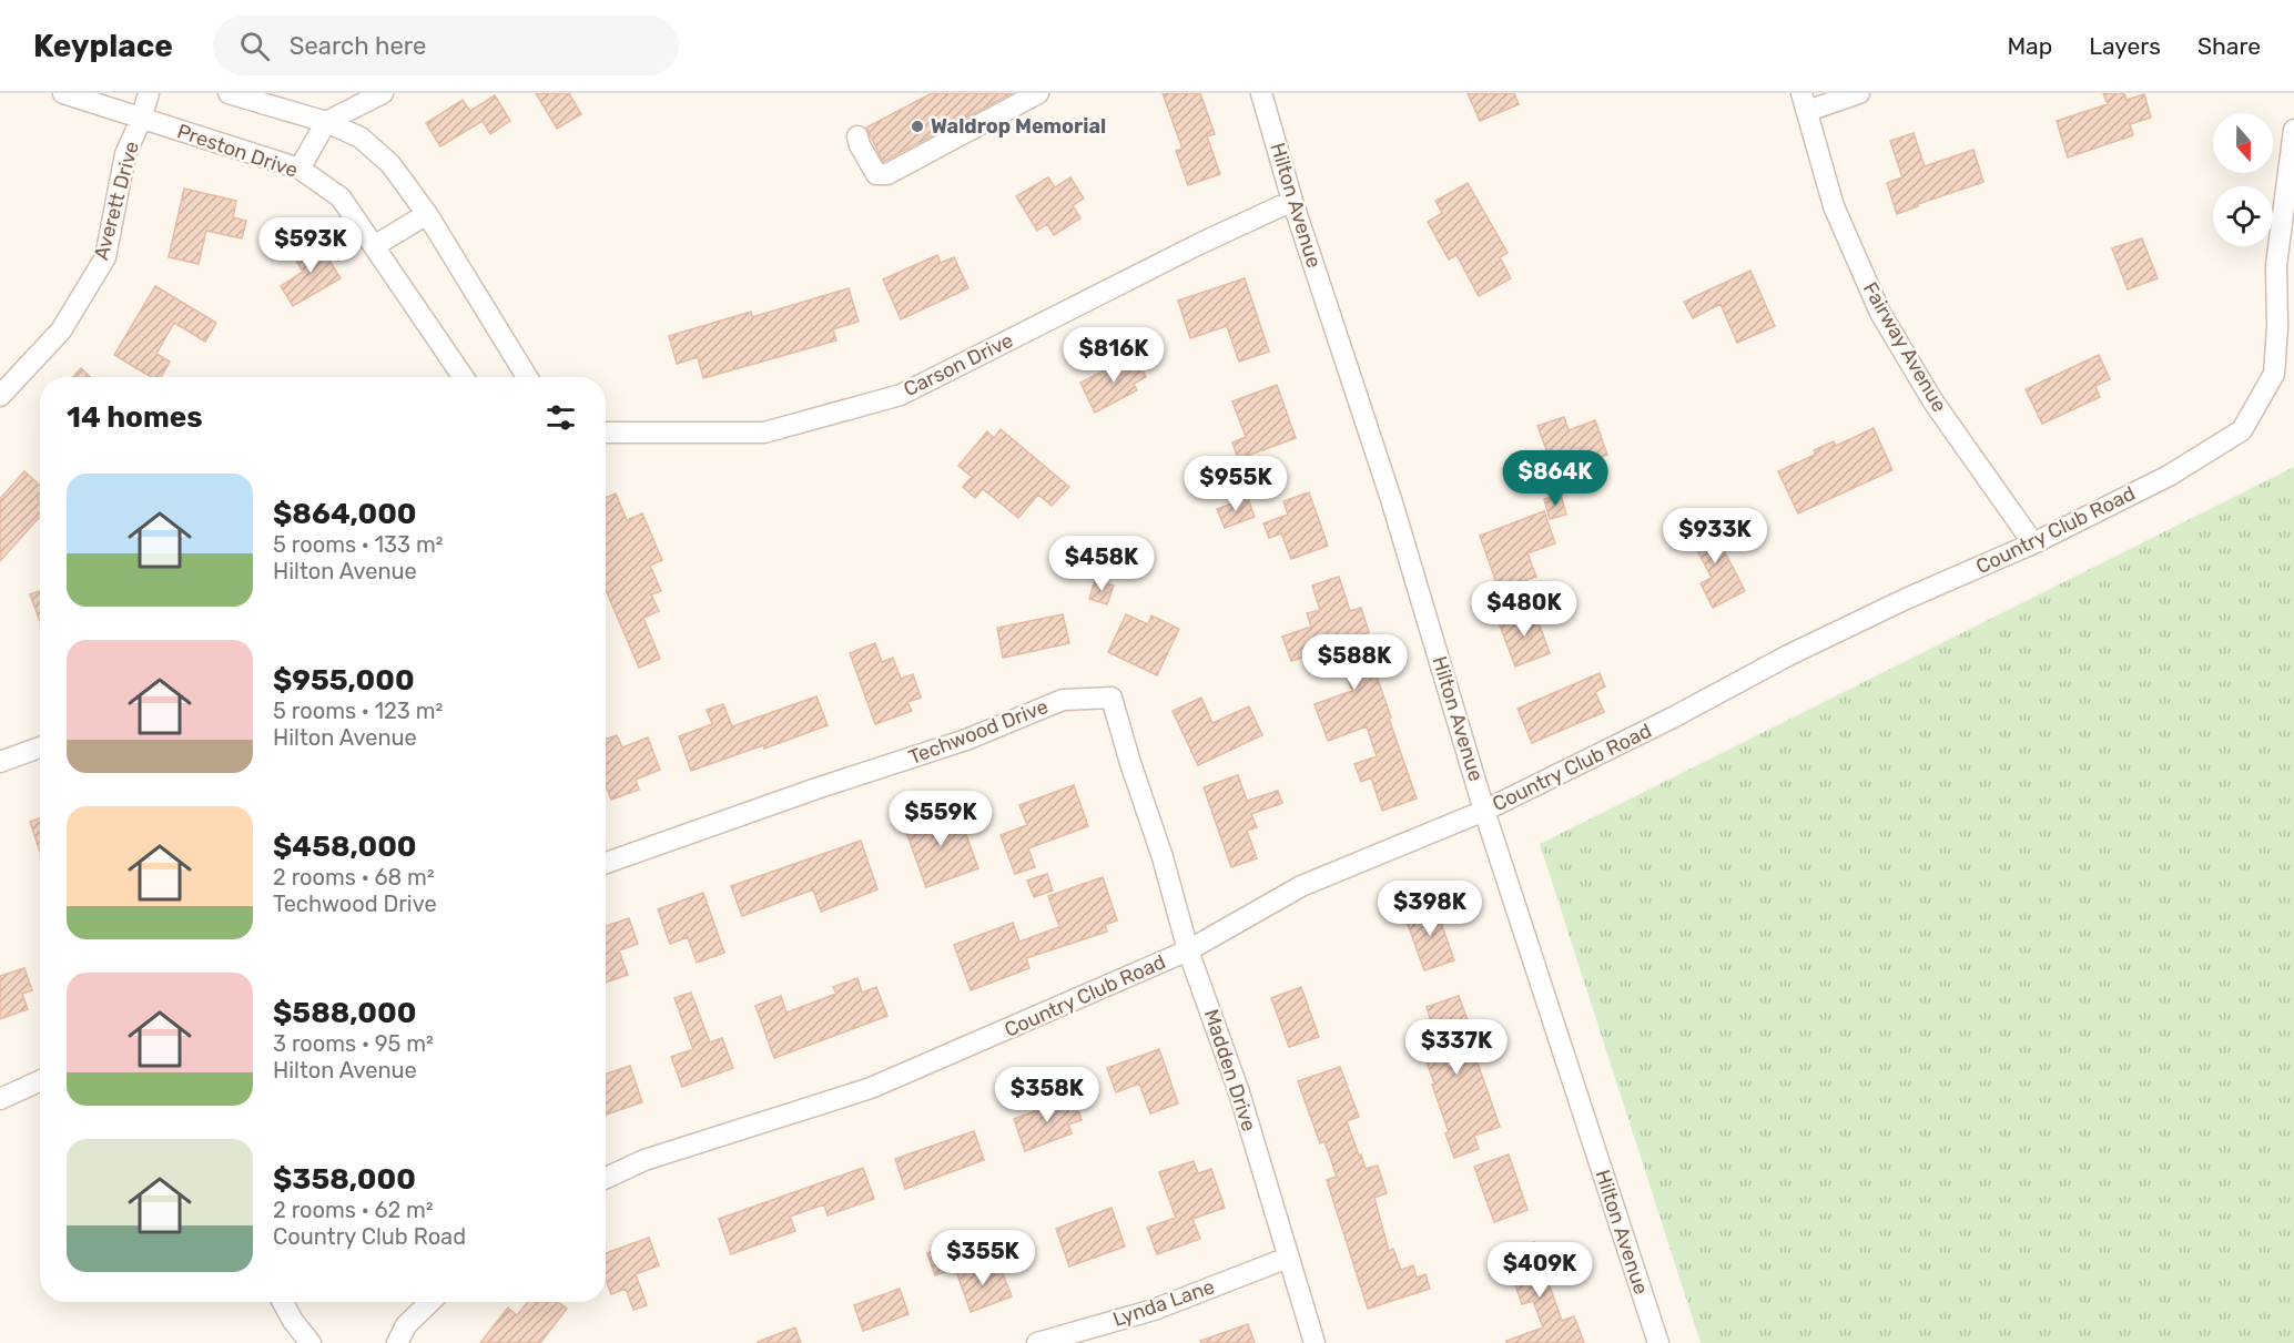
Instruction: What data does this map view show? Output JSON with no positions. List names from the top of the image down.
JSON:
{
  "streets": {
    "street": [
      "Preston Drive",
      "Averett Drive",
      "Hilton Avenue",
      "Fairway Avenue",
      "Carson Drive",
      "Country Club Road",
      "Techwood Drive",
      "Madden Drive",
      "Lynda Lane"
    ]
  },
  "crossings": [
    ["Preston Drive", "Averett Drive"],
    ["Hilton Avenue", "Carson Drive"],
    ["Hilton Avenue", "Country Club Road"],
    ["Fairway Avenue", "Country Club Road"],
    ["Country Club Road", "Madden Drive"],
    ["Techwood Drive", "Madden Drive"],
    ["Madden Drive", "Lynda Lane"]
  ],
  "places": ["Waldrop Memorial"],
  "north": "bottom",
  "page": {
    "header": "Keyplace",
    "search": "Search here",
    "nav": ["Map", "Layers", "Share"],
    "price": [
      "$593K",
      "$816K",
      "$864K",
      "$955K",
      "$933K",
      "$458K",
      "$480K",
      "$588K",
      "$559K",
      "$398K",
      "$337K",
      "$358K",
      "$355K",
      "$409K"
    ],
    "heading": "14 homes",
    "list": [
      {
        "name": "$864,000",
        "note": "5 rooms · 133 m² · Hilton Avenue"
      },
      {
        "name": "$955,000",
        "note": "5 rooms · 123 m² · Hilton Avenue"
      },
      {
        "name": "$458,000",
        "note": "2 rooms · 68 m² · Techwood Drive"
      },
      {
        "name": "$588,000",
        "note": "3 rooms · 95 m² · Hilton Avenue"
      },
      {
        "name": "$358,000",
        "note": "2 rooms · 62 m² · Country Club Road"
      }
    ]
  }
}
